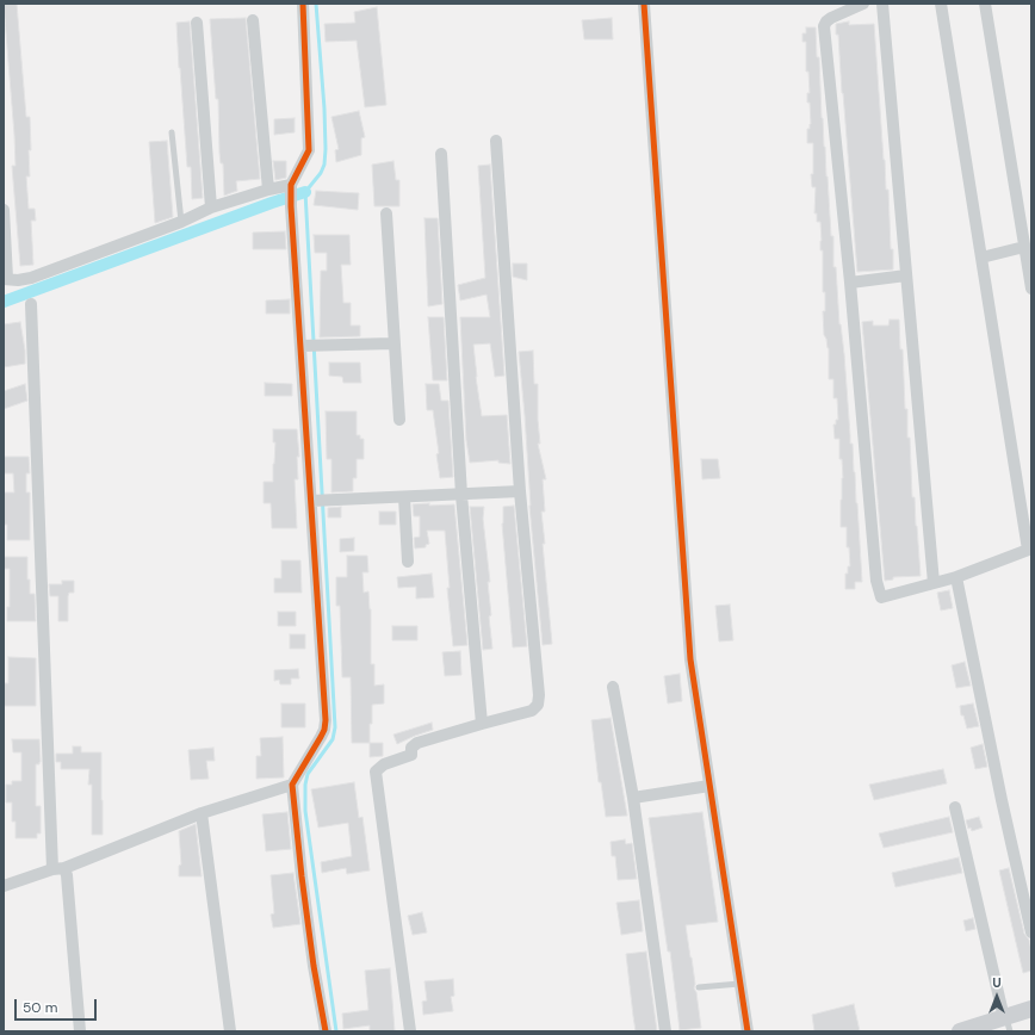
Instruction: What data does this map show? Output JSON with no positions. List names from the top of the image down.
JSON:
{
  "scale_bar": "50 m",
  "north": "top"
}
